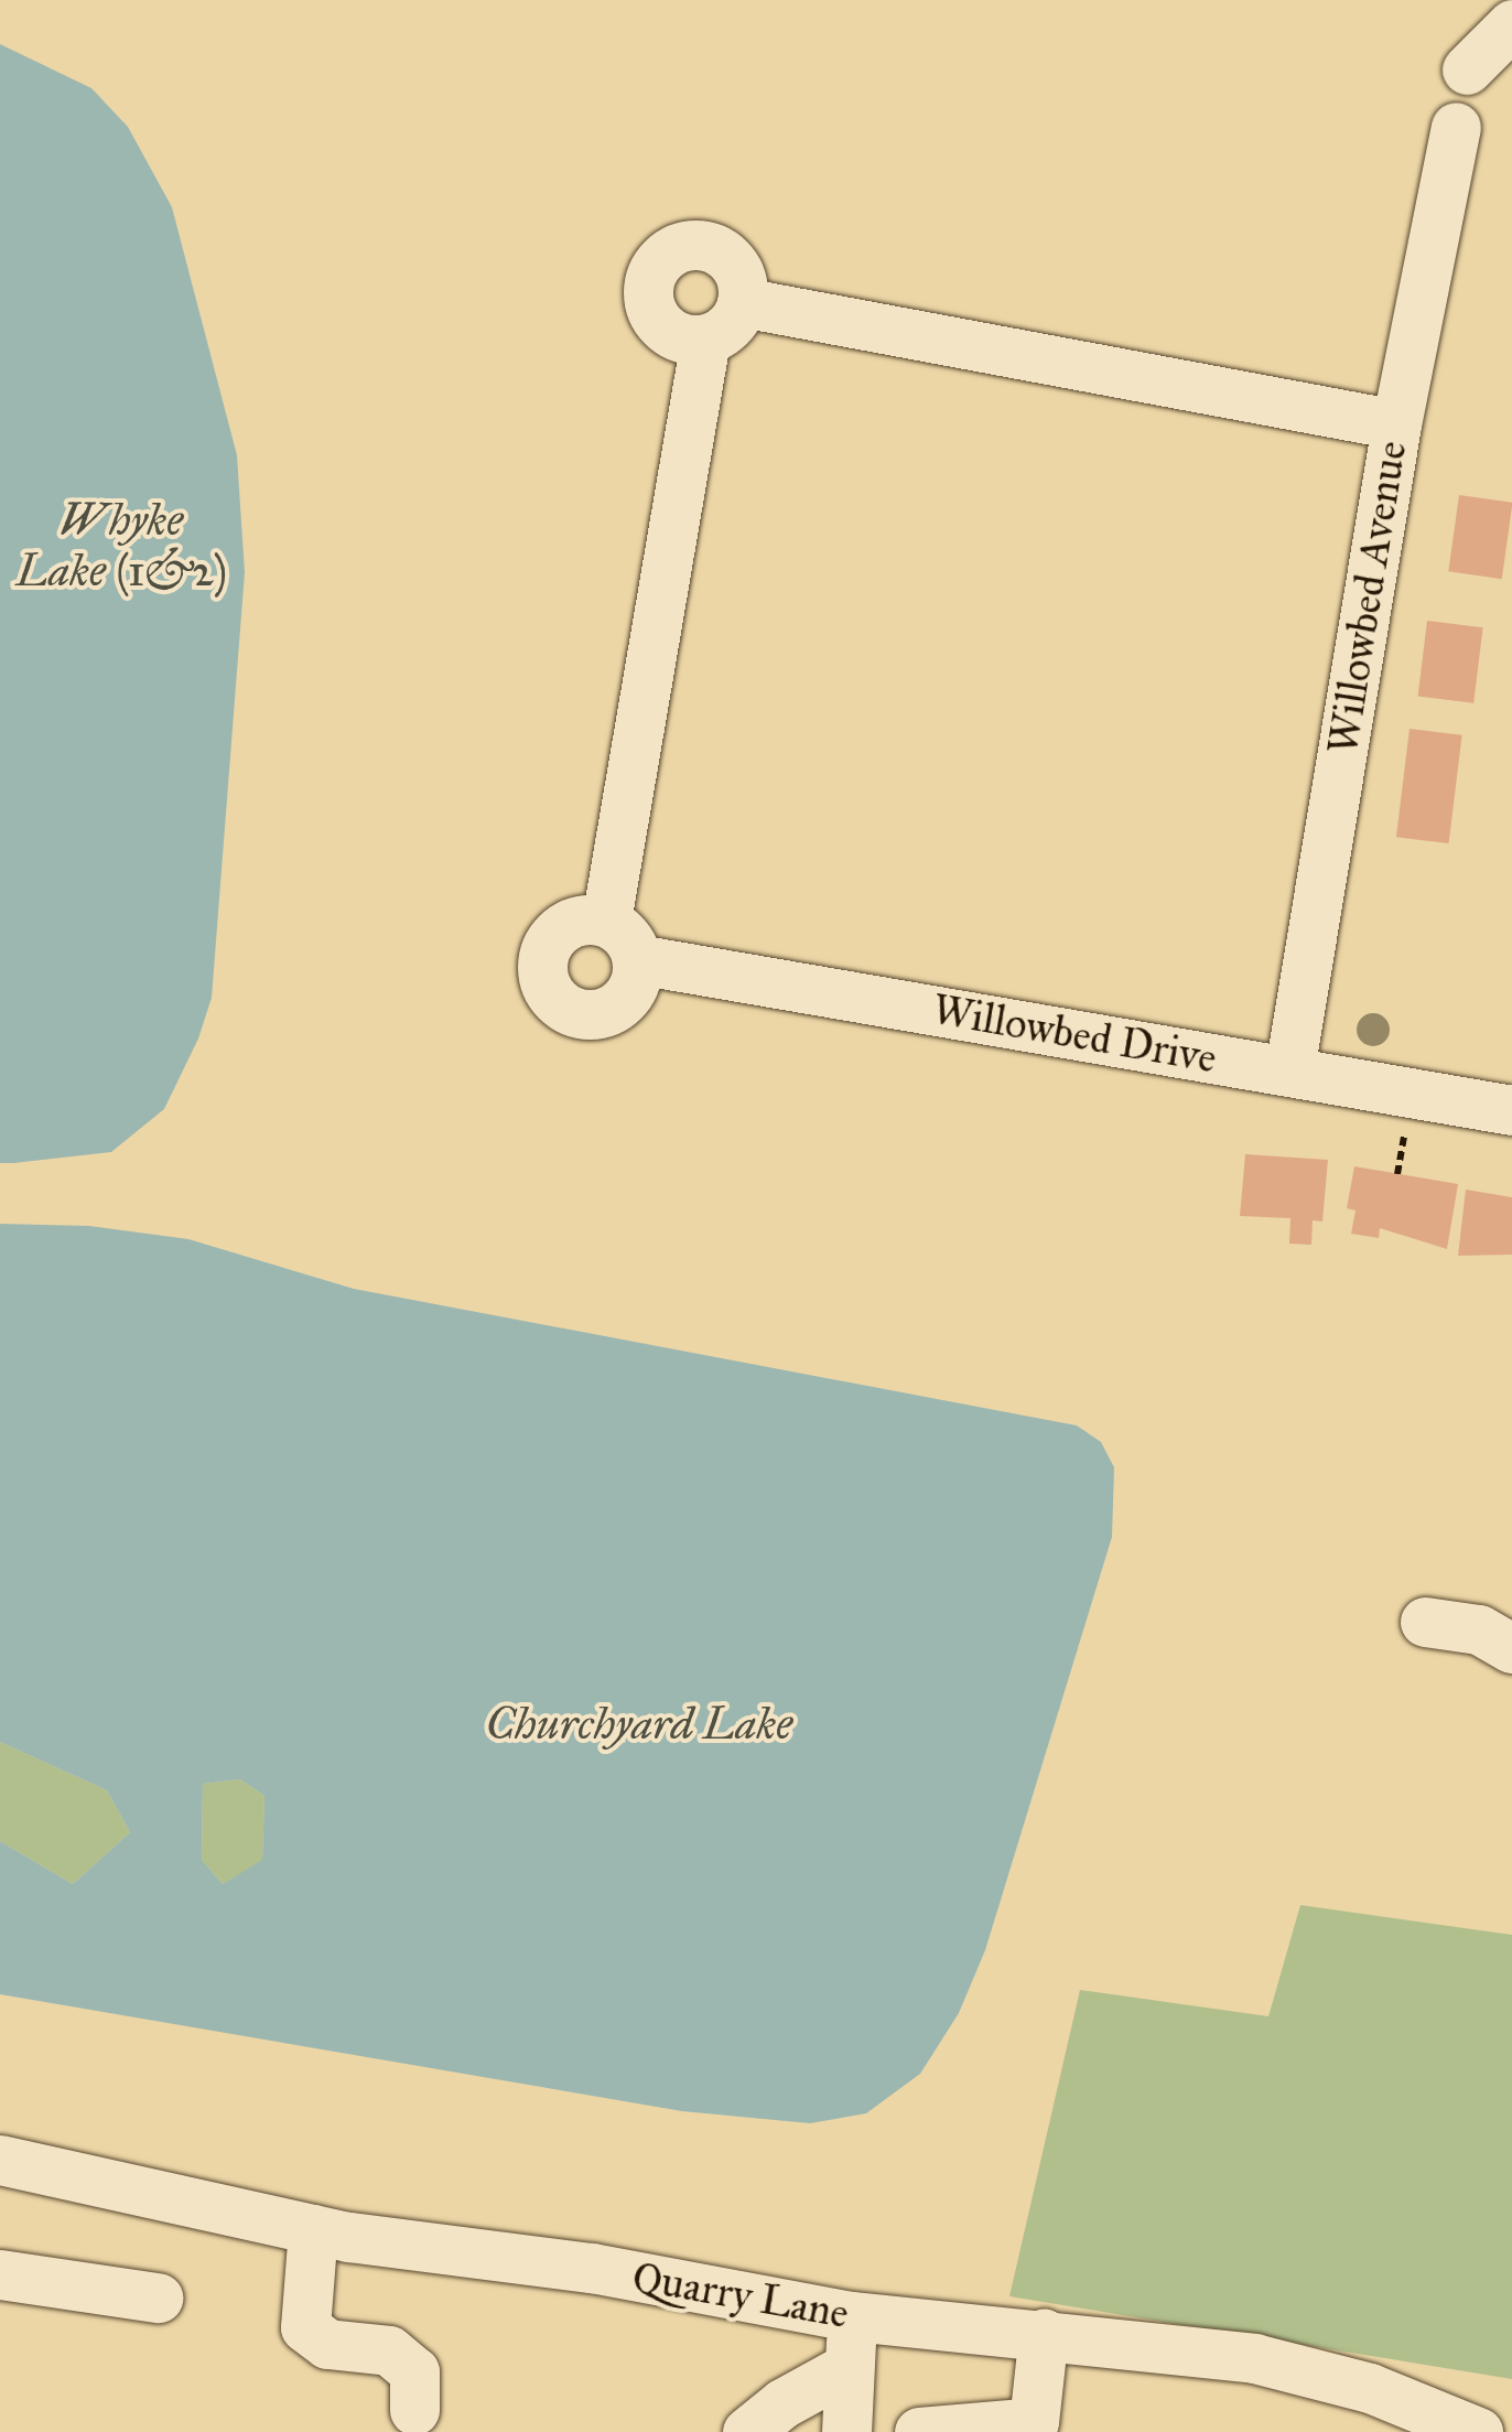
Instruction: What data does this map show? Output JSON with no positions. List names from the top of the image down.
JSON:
{
  "streets": {
    "street": ["Willowbed Avenue", "Willowbed Drive", "Quarry Lane"]
  },
  "crossings": [
    ["Willowbed Avenue", "Willowbed Drive"]
  ],
  "water": ["Whyke Lake (1&2)", "Churchyard Lake"]
}
